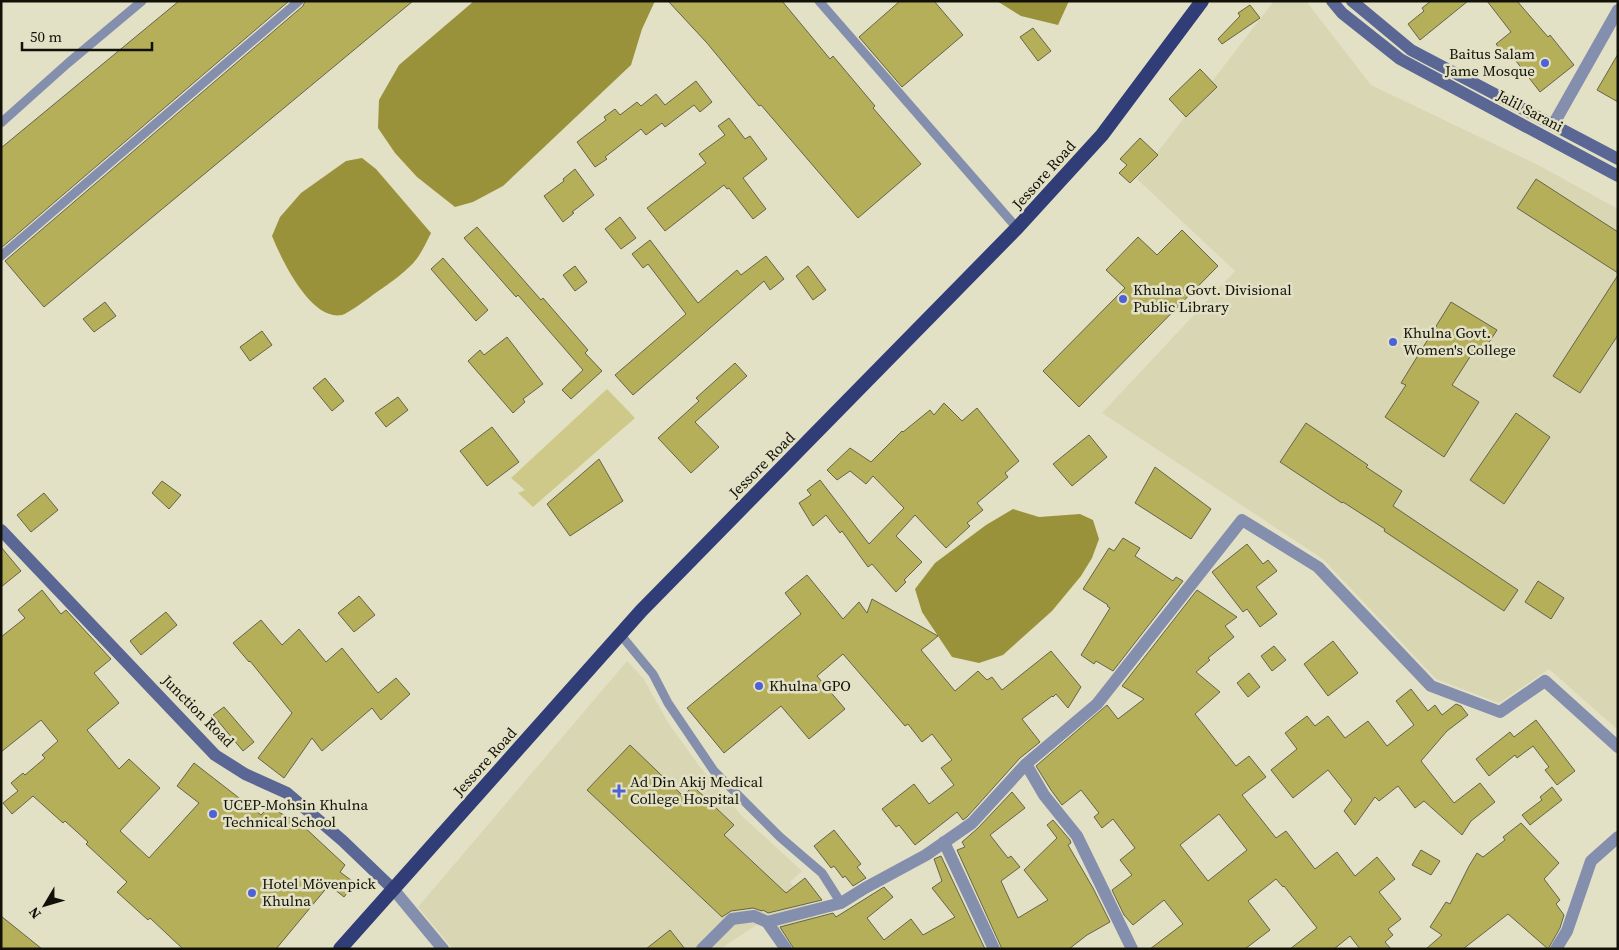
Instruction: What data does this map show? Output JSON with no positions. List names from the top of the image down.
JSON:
{
  "streets": {
    "highway": ["Jessore Road"],
    "main road": ["Jalil Sarani", "Junction Road"]
  },
  "crossings": [
    ["Jessore Road", "Junction Road"]
  ],
  "places": {
    "other": [
      "Baitus Salam Jame Mosque",
      "Khulna Govt. Divisional Public Library",
      "Khulna Govt. Women's College",
      "Khulna GPO",
      "UCEP-Mohsin Khulna Technical School",
      "Hotel Mövenpick Khulna"
    ],
    "health": ["Ad Din Akij Medical College Hospital"]
  },
  "scale_bar": "50 m",
  "north": "bottom left"
}
